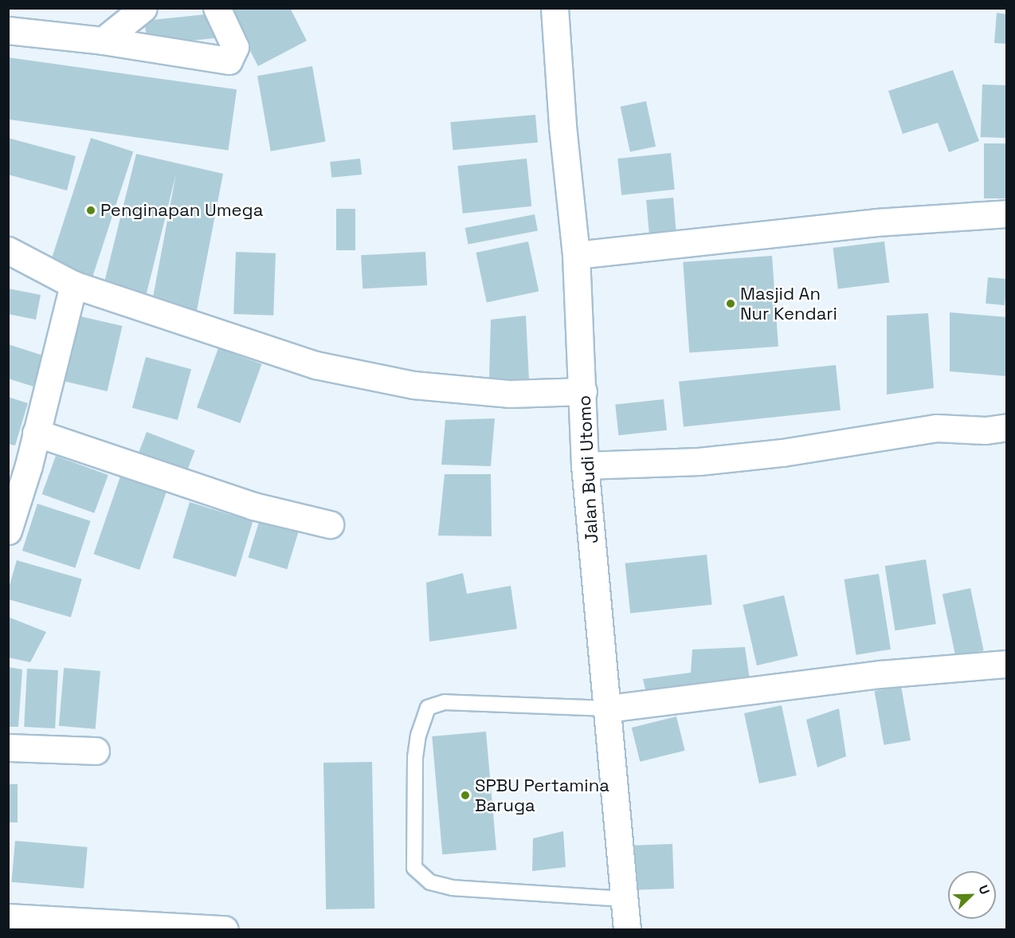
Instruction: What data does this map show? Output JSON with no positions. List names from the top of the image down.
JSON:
{
  "streets": {
    "street": ["Jalan Budi Utomo"]
  },
  "places": ["Penginapan Umega", "Masjid An Nur Kendari", "SPBU Pertamina Baruga"],
  "north": "top right"
}
